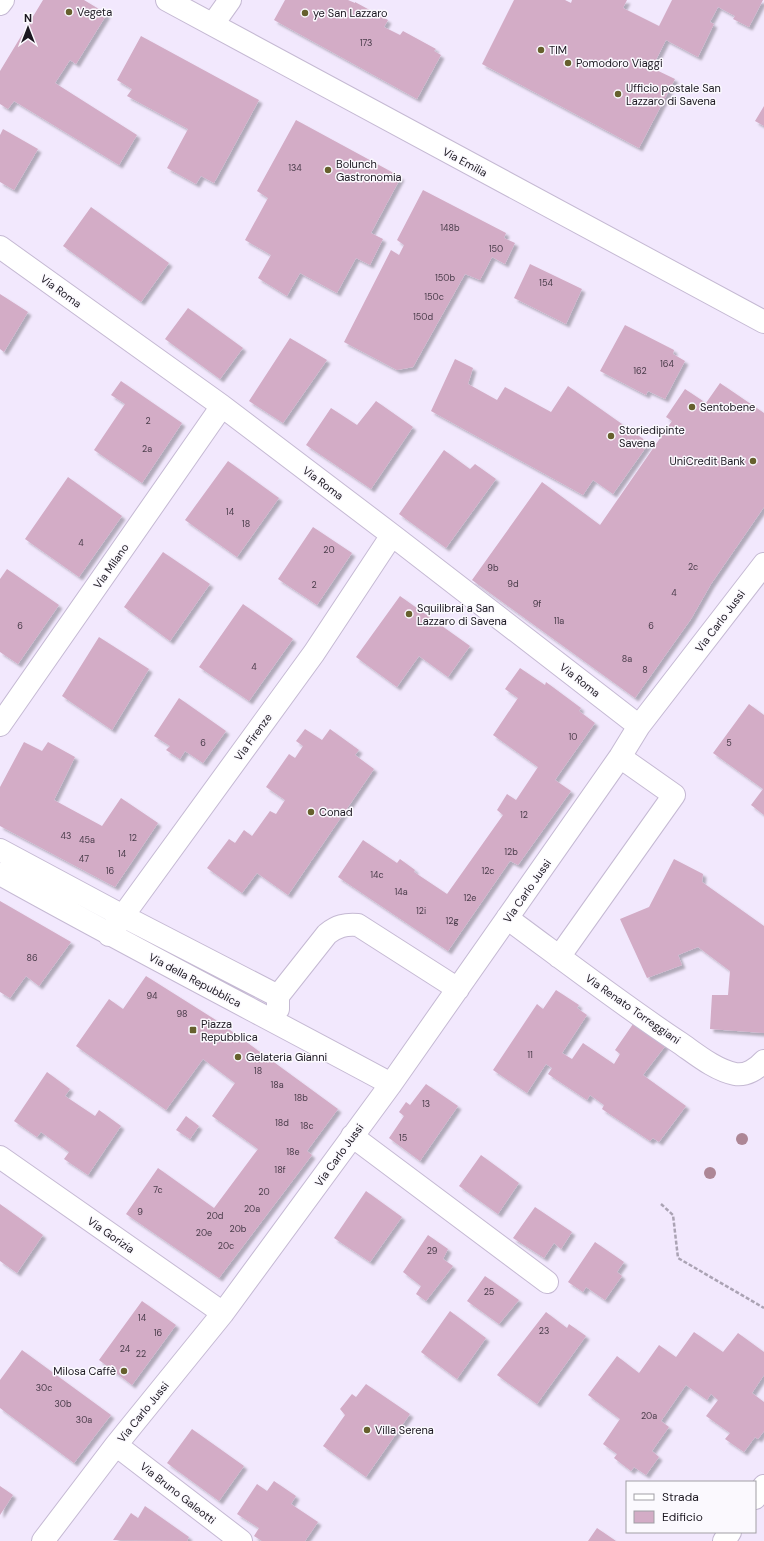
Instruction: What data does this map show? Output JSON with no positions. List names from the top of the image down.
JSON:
{
  "streets": {
    "street": [
      "Via Emilia",
      "Via Roma",
      "Via Milano",
      "Via Carlo Jussi",
      "Via Firenze",
      "Via della Repubblica",
      "Via Renato Torreggiani",
      "Via Gorizia",
      "Via Bruno Galeotti"
    ]
  },
  "crossings": [
    ["Via Roma", "Via Milano"],
    ["Via Roma", "Via Carlo Jussi"],
    ["Via Roma", "Via Firenze"],
    ["Via Carlo Jussi", "Via della Repubblica"],
    ["Via Carlo Jussi", "Via Renato Torreggiani"],
    ["Via Carlo Jussi", "Via Gorizia"],
    ["Via Carlo Jussi", "Via Bruno Galeotti"],
    ["Via Firenze", "Via della Repubblica"]
  ],
  "places": {
    "other": [
      "Vegeta",
      "ye San Lazzaro",
      "TIM",
      "Pomodoro Viaggi",
      "Ufficio postale San Lazzaro di Savena",
      "Bolunch Gastronomia",
      "Sentobene",
      "Storiedipinte Savena",
      "UniCredit Bank",
      "Squilibrai a San Lazzaro di Savena",
      "Conad",
      "Gelateria Gianni",
      "Milosa Caffè",
      "Villa Serena"
    ],
    "transit": ["Piazza Repubblica"]
  },
  "house_numbers": [
    "173",
    "134",
    "148b",
    "150",
    "150b",
    "154",
    "150c",
    "150d",
    "164",
    "162",
    "2",
    "2a",
    "14",
    "18",
    "4",
    "20",
    "2c",
    "9b",
    "9d",
    "2",
    "4",
    "9f",
    "11a",
    "6",
    "6",
    "8a",
    "4",
    "8",
    "10",
    "6",
    "5",
    "12",
    "43",
    "12",
    "45a",
    "12b",
    "14",
    "47",
    "16",
    "12c",
    "14c",
    "14a",
    "12e",
    "12i",
    "12g",
    "86",
    "94",
    "98",
    "11",
    "18",
    "18a",
    "18b",
    "13",
    "18d",
    "18c",
    "15",
    "18e",
    "18f",
    "7c",
    "20",
    "20a",
    "9",
    "20d",
    "20b",
    "20e",
    "20c",
    "29",
    "25",
    "14",
    "23",
    "16",
    "24",
    "22",
    "30c",
    "30b",
    "20a",
    "30a"
  ],
  "legend": ["Strada", "Edificio"],
  "north": "top"
}
